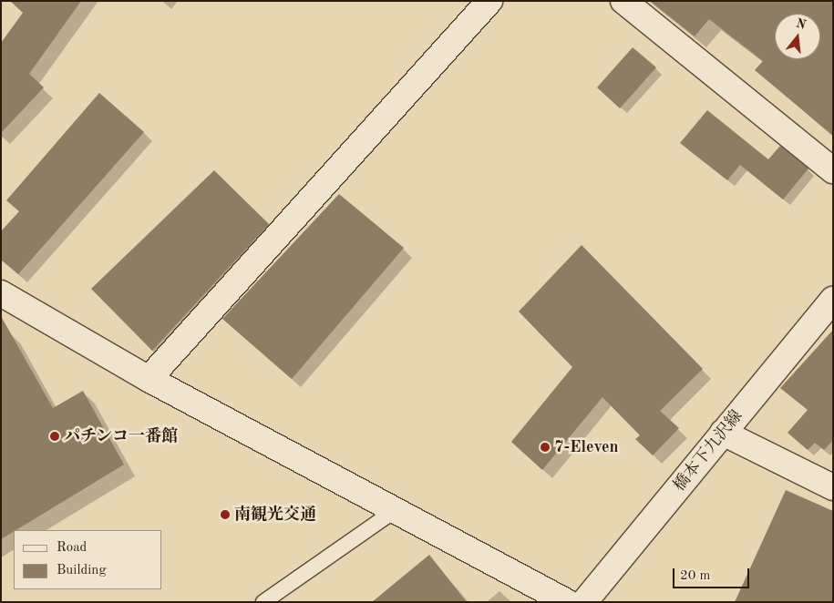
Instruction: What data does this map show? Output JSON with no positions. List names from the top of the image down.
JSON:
{
  "streets": {
    "street": ["橋本下九沢線"]
  },
  "places": ["パチンコ一番館", "7-Eleven", "南観光交通"],
  "legend": ["Road", "Building"],
  "scale_bar": "20 m",
  "north": "top"
}
